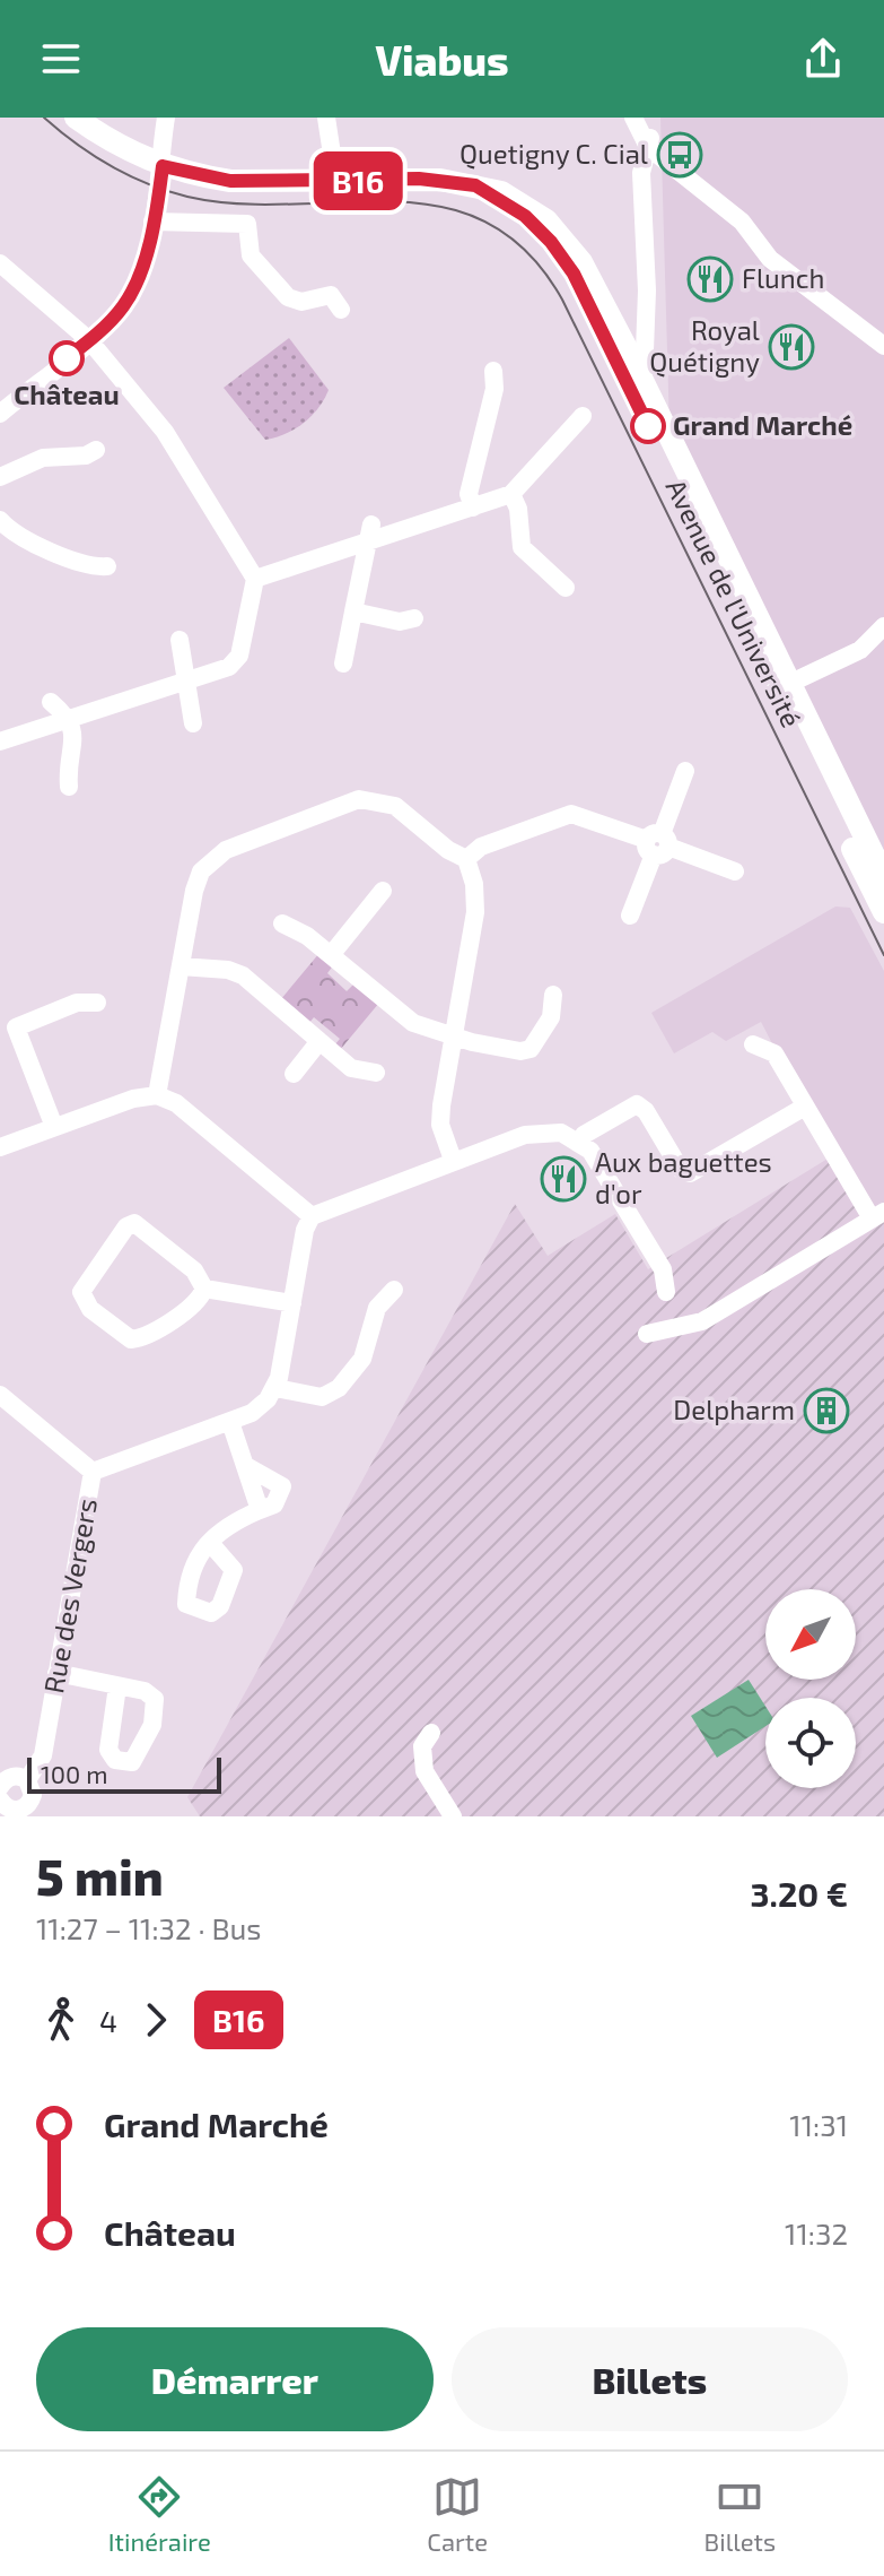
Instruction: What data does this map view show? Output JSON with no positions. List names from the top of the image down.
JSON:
{
  "streets": {
    "main road": ["Avenue de l'Université"],
    "street": ["Rue des Vergers"]
  },
  "places": {
    "bus stop": ["Quetigny C. Cial"],
    "restaurant": ["Flunch", "Royal Quétigny", "Aux baguettes d'or"],
    "other": ["Château", "Grand Marché"],
    "building": ["Delpharm"]
  },
  "lines": ["bus line B16"],
  "scale_bar": "100 m",
  "north": "bottom left",
  "page": {
    "header": "Viabus",
    "on_map": "B16",
    "scale": "100 m",
    "heading": ["5 min", "11:27 – 11:32 · Bus", "3.20 €"],
    "legs": ["4", "B16"],
    "list": [
      {
        "name": "Grand Marché",
        "value": "11:31"
      },
      {
        "name": "Château",
        "value": "11:32"
      }
    ],
    "buttons": ["Démarrer", "Billets"],
    "tabs": ["Itinéraire", "Carte", "Billets"]
  }
}
